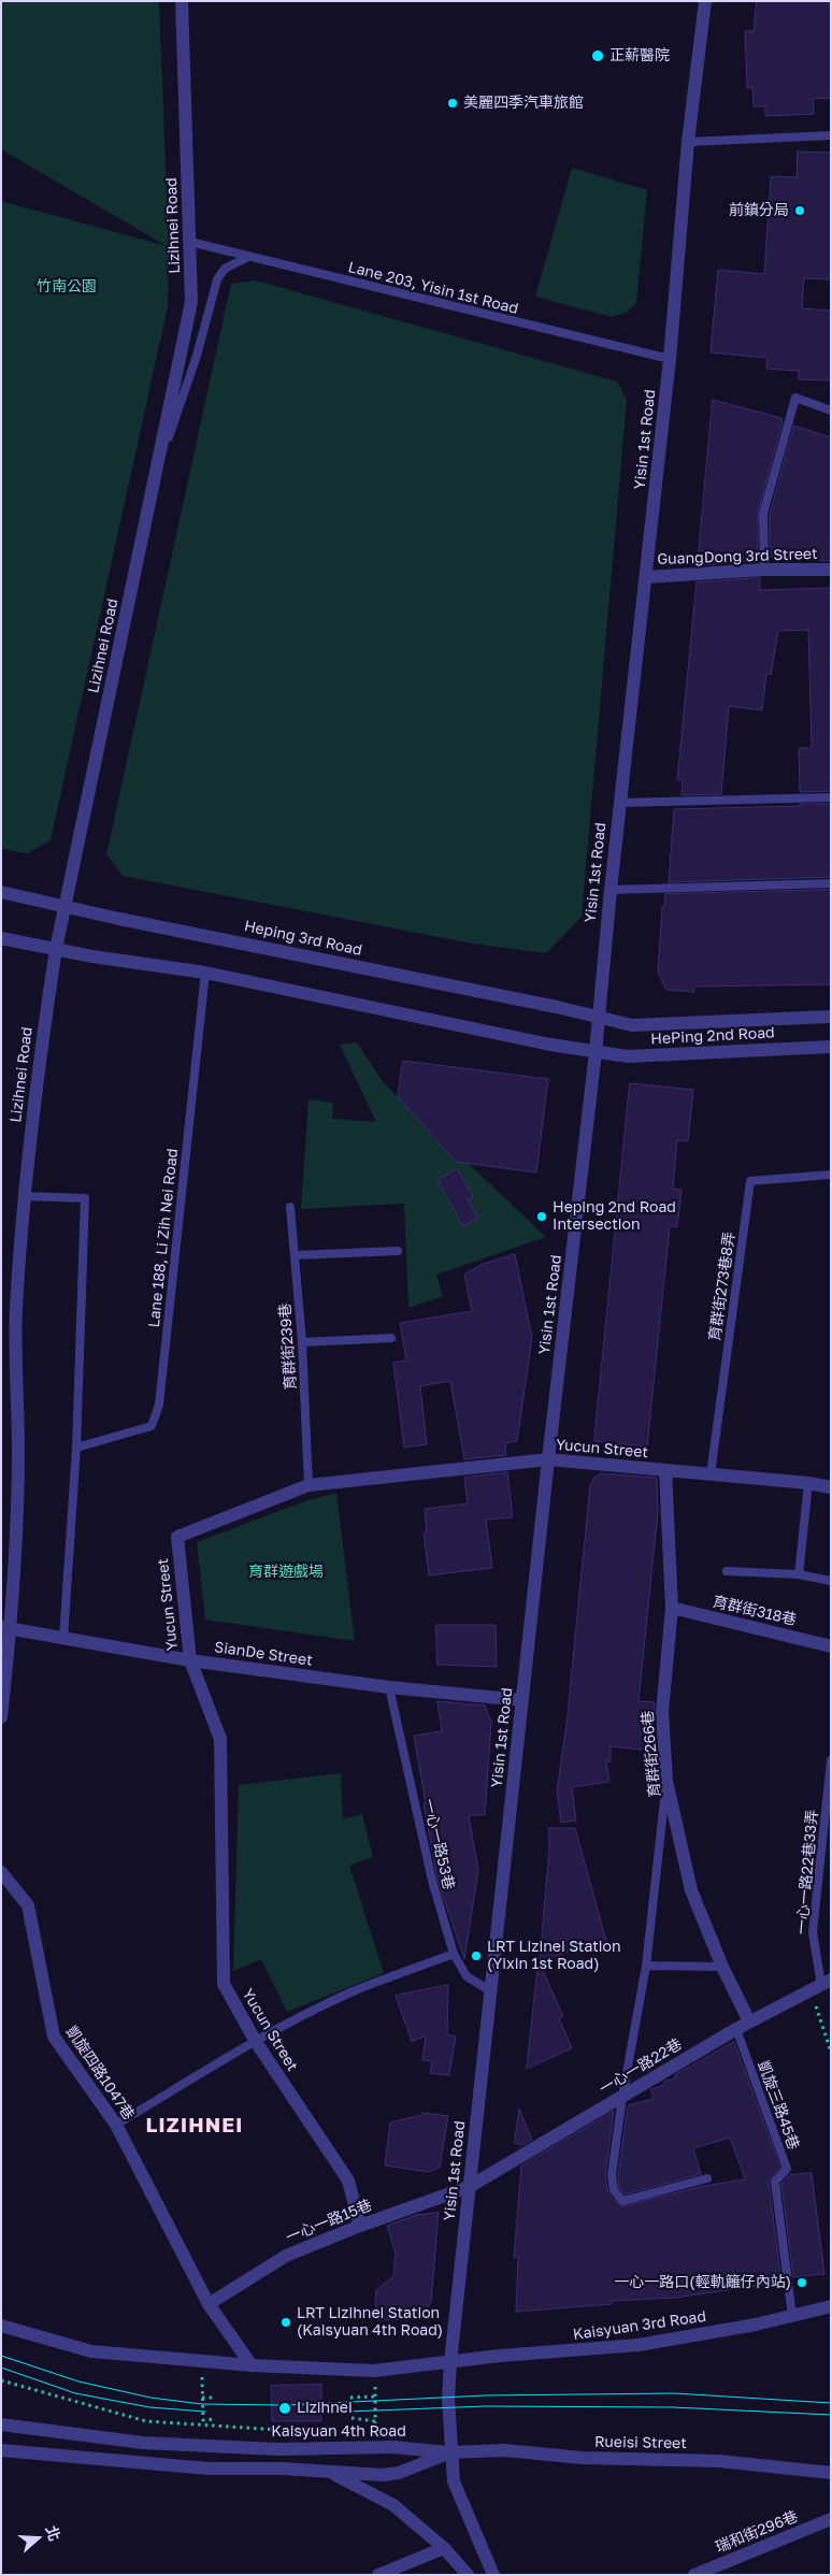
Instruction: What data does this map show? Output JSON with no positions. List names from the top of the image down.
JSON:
{
  "streets": {
    "street": [
      "Lizihnei Road",
      "Yisin 1st Road",
      "GuangDong 3rd Street",
      "Heping 3rd Road",
      "HePing 2nd Road",
      "Yucun Street",
      "育群街318巷",
      "SianDe Street",
      "育群街266巷",
      "一心一路22巷",
      "凱旋四路1047巷",
      "一心一路15巷",
      "Kaisyuan 3rd Road",
      "Kaisyuan 4th Road",
      "Rueisi Street",
      "瑞和街296巷"
    ],
    "lane": [
      "Lane 203, Yisin 1st Road",
      "Lane 188, Li Zih Nei Road",
      "育群街273巷8弄",
      "育群街239巷",
      "一心一路53巷",
      "一心一路22巷33弄",
      "凱旋三路45巷"
    ]
  },
  "crossings": [
    ["Lizihnei Road", "Lane 203, Yisin 1st Road"],
    ["Lizihnei Road", "Heping 3rd Road"],
    ["Lizihnei Road", "SianDe Street"],
    ["Lane 203, Yisin 1st Road", "Yisin 1st Road"],
    ["Yisin 1st Road", "GuangDong 3rd Street"],
    ["Yisin 1st Road", "Heping 3rd Road"],
    ["Yisin 1st Road", "HePing 2nd Road"],
    ["Yisin 1st Road", "Yucun Street"],
    ["Yisin 1st Road", "SianDe Street"],
    ["Yisin 1st Road", "一心一路53巷"],
    ["Yisin 1st Road", "一心一路22巷"],
    ["Yisin 1st Road", "一心一路15巷"],
    ["Yisin 1st Road", "Kaisyuan 3rd Road"],
    ["Yisin 1st Road", "Kaisyuan 4th Road"],
    ["Yisin 1st Road", "Rueisi Street"],
    ["Heping 3rd Road", "HePing 2nd Road"],
    ["育群街273巷8弄", "Yucun Street"],
    ["育群街239巷", "Yucun Street"],
    ["Yucun Street", "SianDe Street"],
    ["Yucun Street", "育群街266巷"],
    ["Yucun Street", "一心一路15巷"],
    ["育群街318巷", "育群街266巷"],
    ["SianDe Street", "一心一路53巷"],
    ["育群街266巷", "一心一路22巷"],
    ["一心一路22巷33弄", "一心一路22巷"],
    ["一心一路22巷", "凱旋三路45巷"],
    ["一心一路22巷", "一心一路15巷"],
    ["凱旋四路1047巷", "一心一路15巷"],
    ["凱旋三路45巷", "Kaisyuan 3rd Road"],
    ["Kaisyuan 4th Road", "Rueisi Street"]
  ],
  "districts": ["LIZIHNEI"],
  "parks": ["竹南公園", "育群遊戲場"],
  "places": [
    "正薪醫院",
    "美麗四季汽車旅館",
    "前鎮分局",
    "Heping 2nd Road Intersection",
    "LRT Lizinei Station (Yixin 1st Road)",
    "一心一路口(輕軌籬仔內站)",
    "LRT Lizihnei Station (Kaisyuan 4th Road)",
    "Lizihnei"
  ],
  "north": "right"
}
